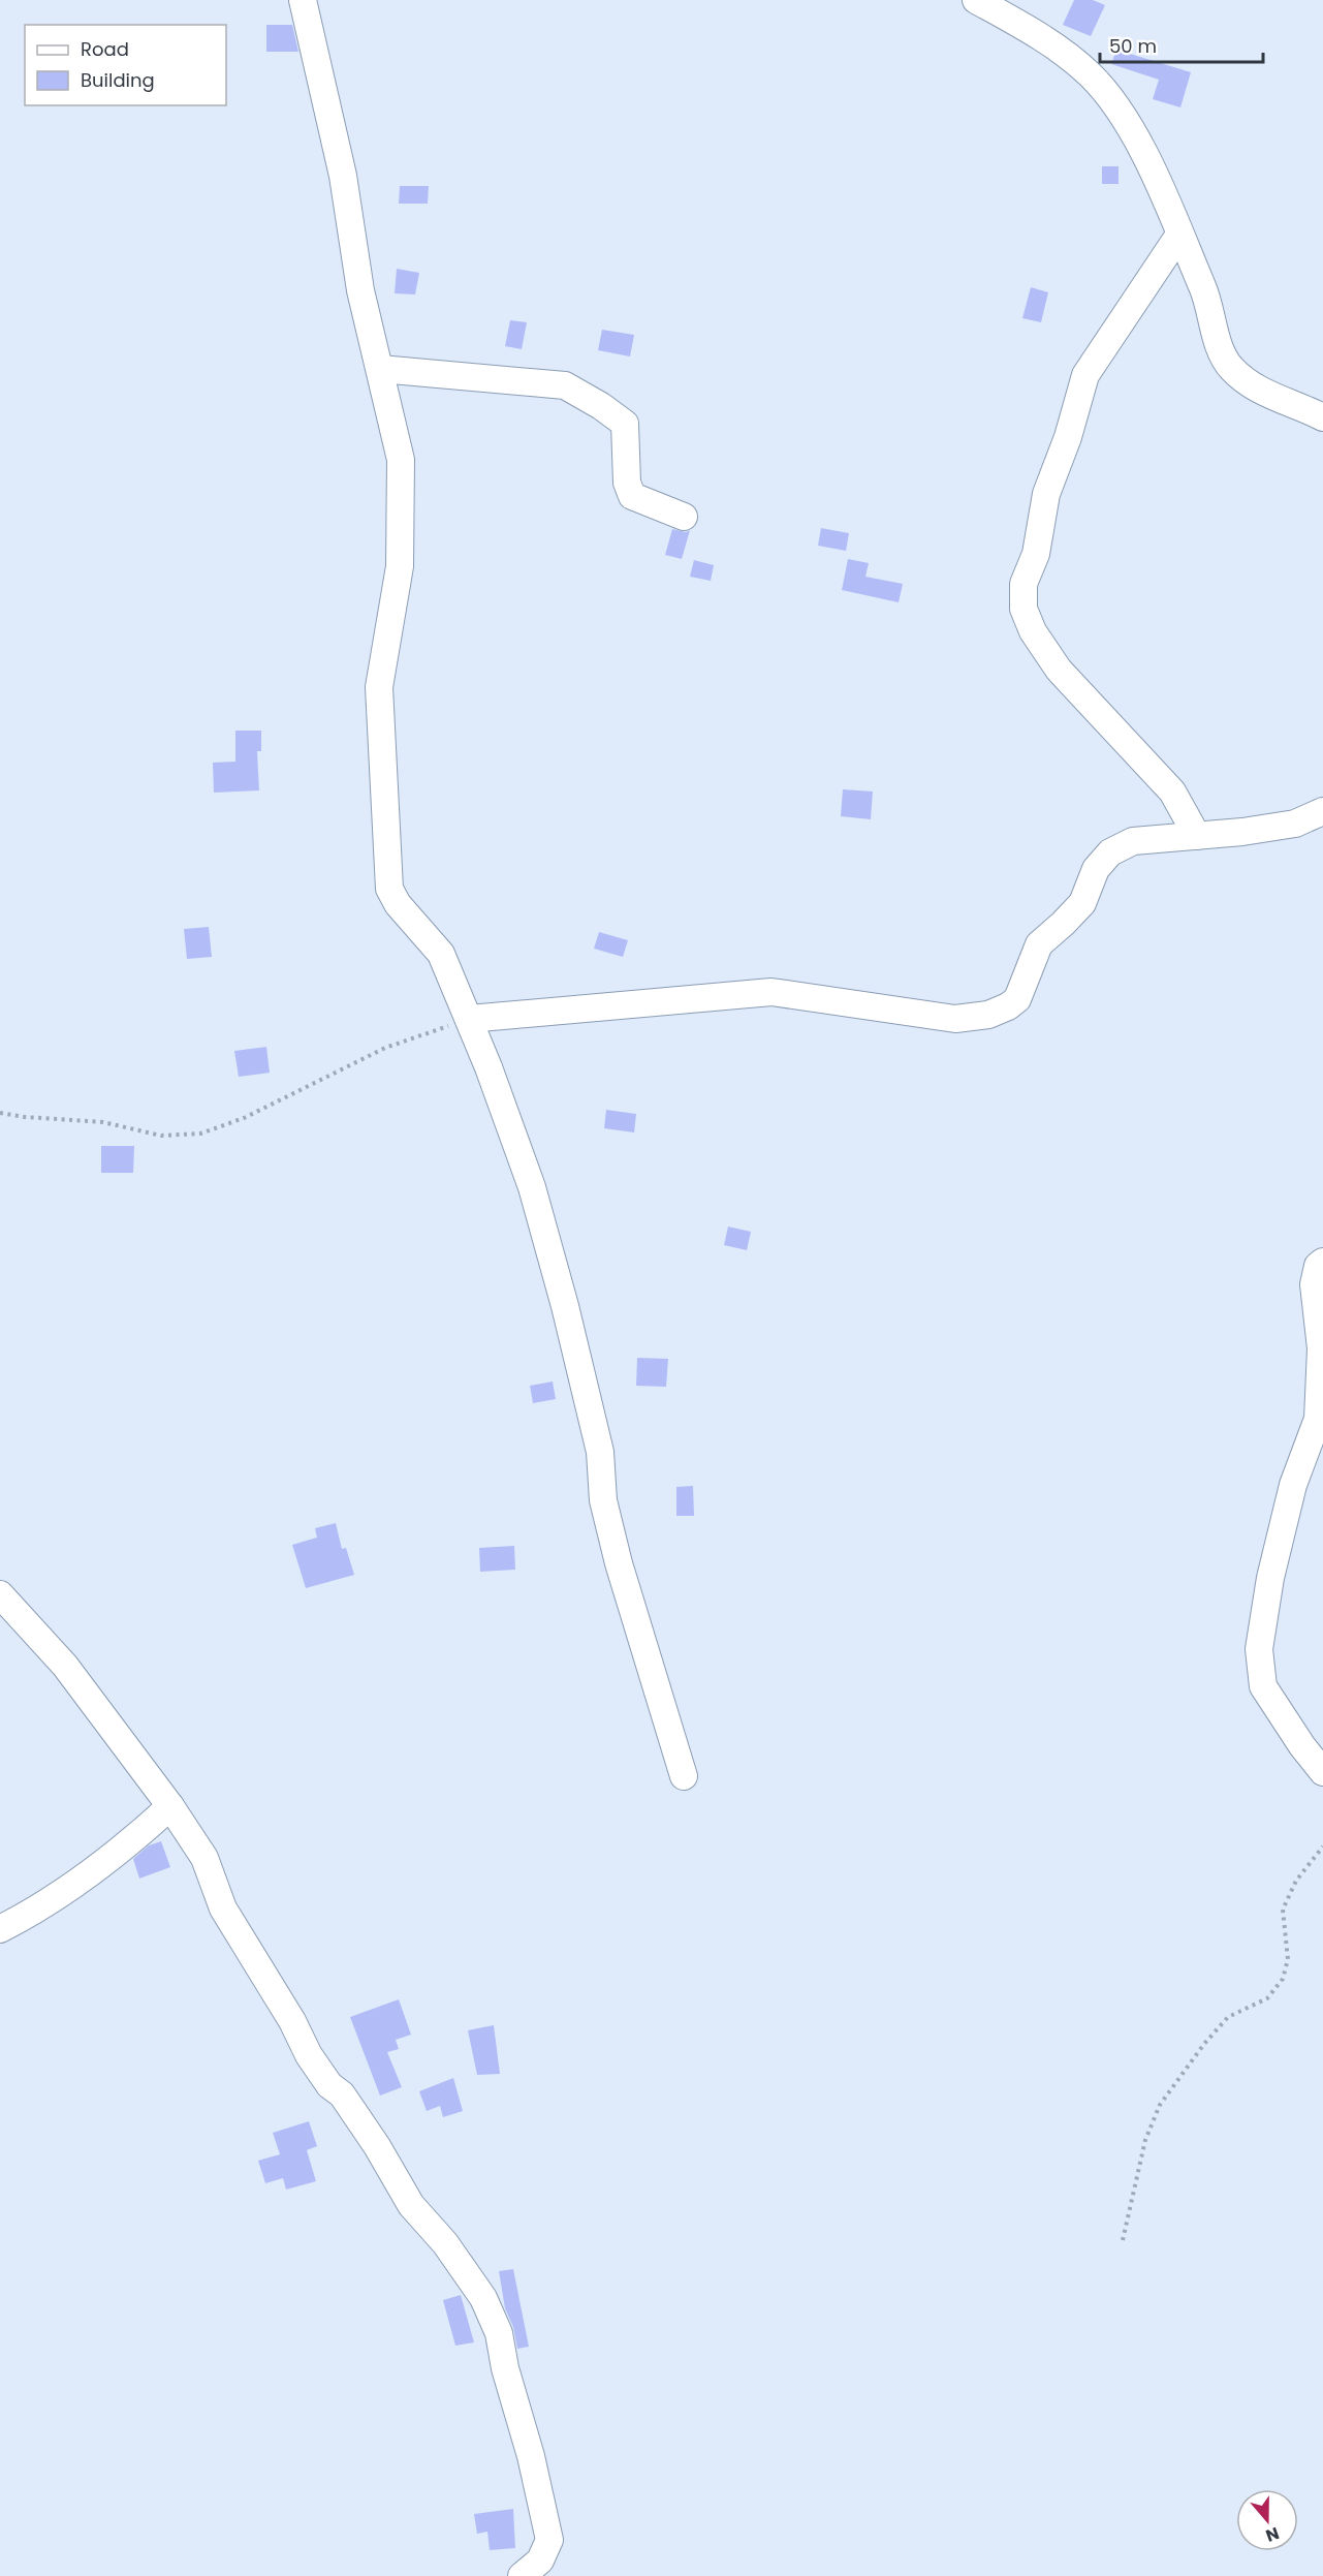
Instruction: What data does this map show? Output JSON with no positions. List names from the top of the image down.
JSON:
{
  "legend": ["Road", "Building"],
  "scale_bar": "50 m",
  "north": "bottom"
}
